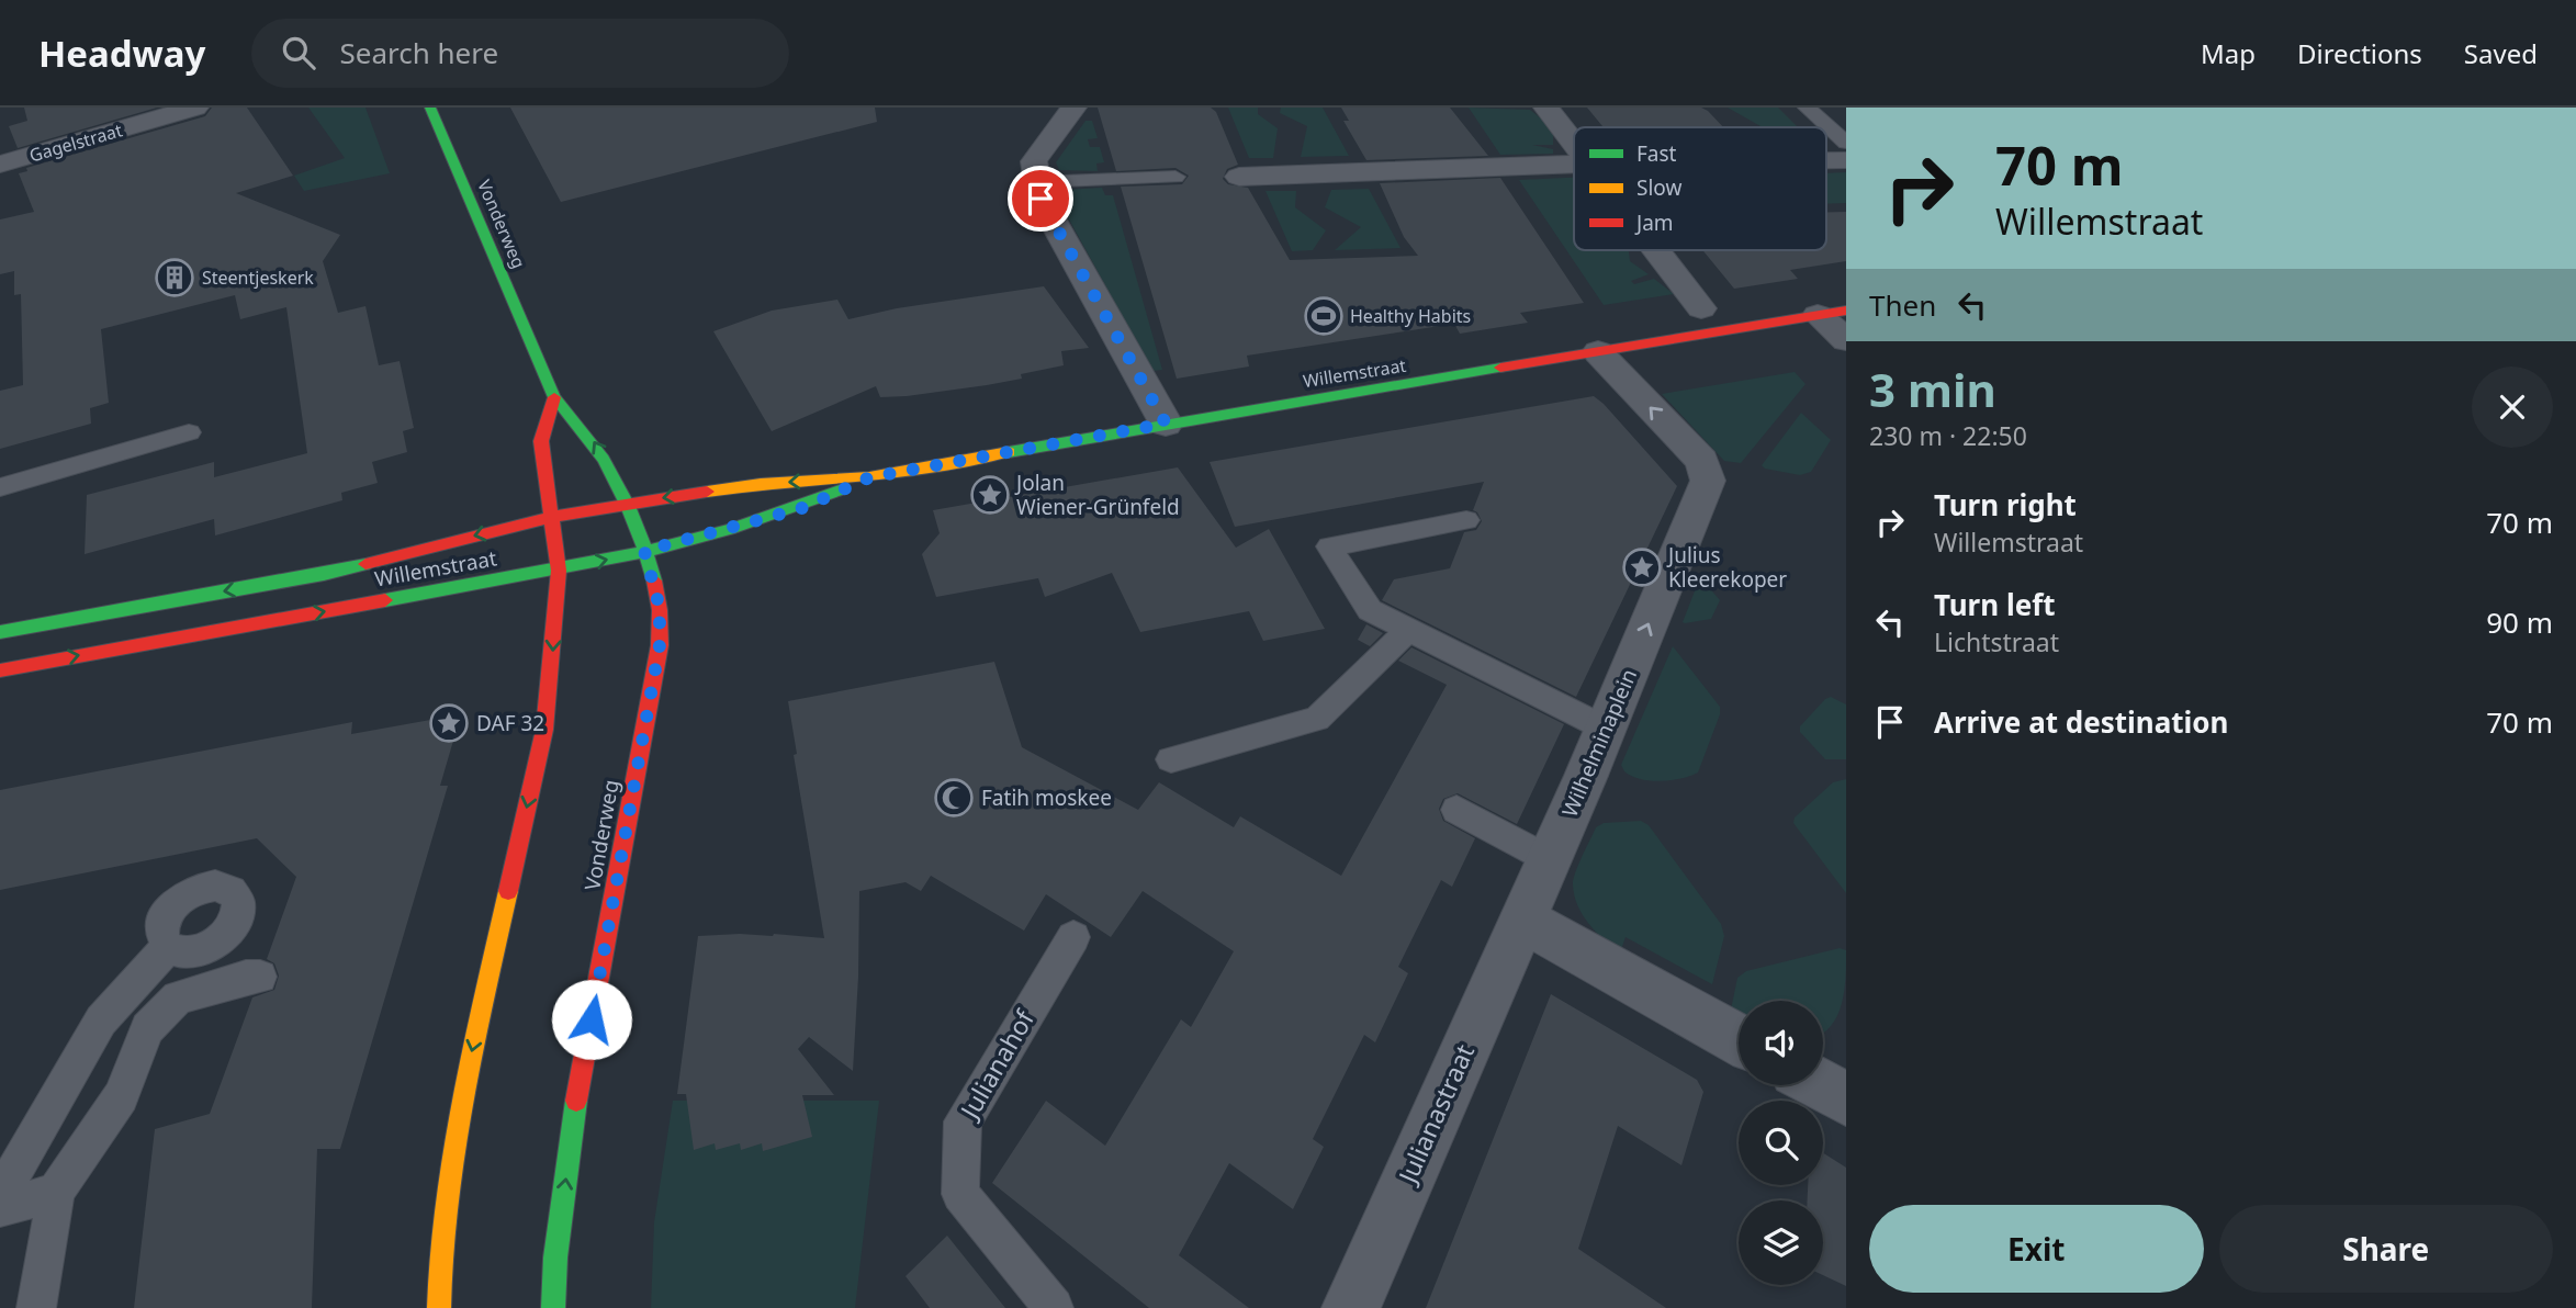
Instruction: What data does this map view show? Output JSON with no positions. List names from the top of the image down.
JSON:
{
  "streets": {
    "street": [
      "Gagelstraat",
      "Vonderweg",
      "Willemstraat",
      "Wilhelminaplein",
      "Julianastraat"
    ],
    "lane": ["Julianahof"]
  },
  "crossings": [
    ["Vonderweg", "Willemstraat"],
    ["Willemstraat", "Wilhelminaplein"],
    ["Wilhelminaplein", "Julianastraat"]
  ],
  "one_way": ["Wilhelminaplein"],
  "places": {
    "building": ["Steentjeskerk"],
    "sports": ["Healthy Habits"],
    "place": ["Jolan Wiener-Grünfeld", "Julius Kleerekoper", "DAF 32"],
    "mosque": ["Fatih moskee"]
  },
  "legend": ["Fast", "Slow", "Jam"],
  "page": {
    "header": "Headway",
    "search": "Search here",
    "nav": ["Map", "Directions", "Saved"],
    "turn": ["70 m", "Willemstraat"],
    "then": "Then",
    "heading": ["3 min", "230 m · 22:50"],
    "list": [
      {
        "name": "Turn right",
        "note": "Willemstraat",
        "value": "70 m"
      },
      {
        "name": "Turn left",
        "note": "Lichtstraat",
        "value": "90 m"
      },
      {
        "name": "Arrive at destination",
        "value": "70 m"
      }
    ],
    "buttons": ["Exit", "Share"]
  }
}
